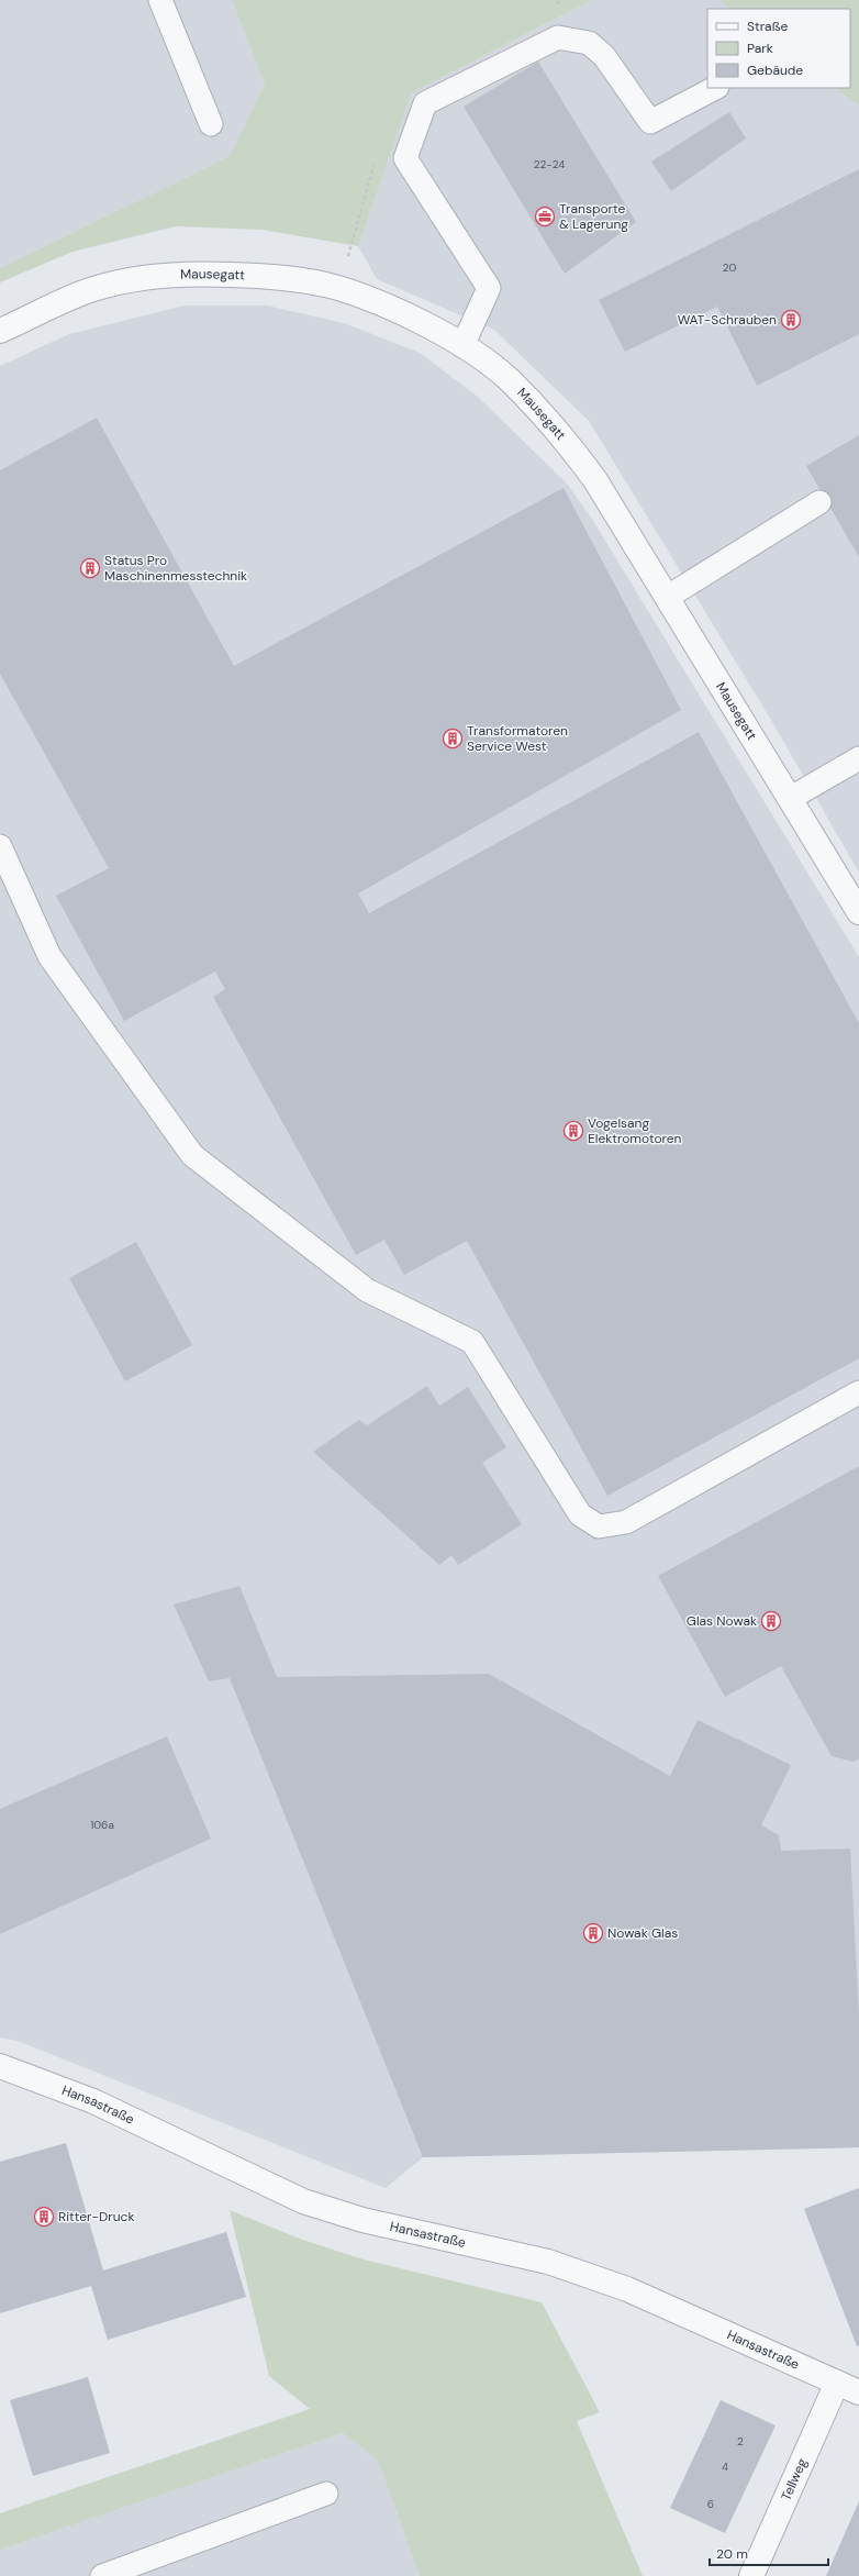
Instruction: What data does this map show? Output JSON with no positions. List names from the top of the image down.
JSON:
{
  "streets": {
    "street": ["Mausegatt", "Hansastraße", "Tellweg"]
  },
  "crossings": [
    ["Hansastraße", "Tellweg"]
  ],
  "places": {
    "office": ["Transporte & Lagerung"],
    "building": [
      "WAT-Schrauben",
      "Status Pro Maschinenmesstechnik",
      "Transformatoren Service West",
      "Vogelsang Elektromotoren",
      "Glas Nowak",
      "Nowak Glas",
      "Ritter-Druck"
    ]
  },
  "house_numbers": [
    "22-24",
    "20",
    "106a",
    "2",
    "4",
    "6"
  ],
  "legend": ["Straße", "Park", "Gebäude"],
  "scale_bar": "20 m"
}
